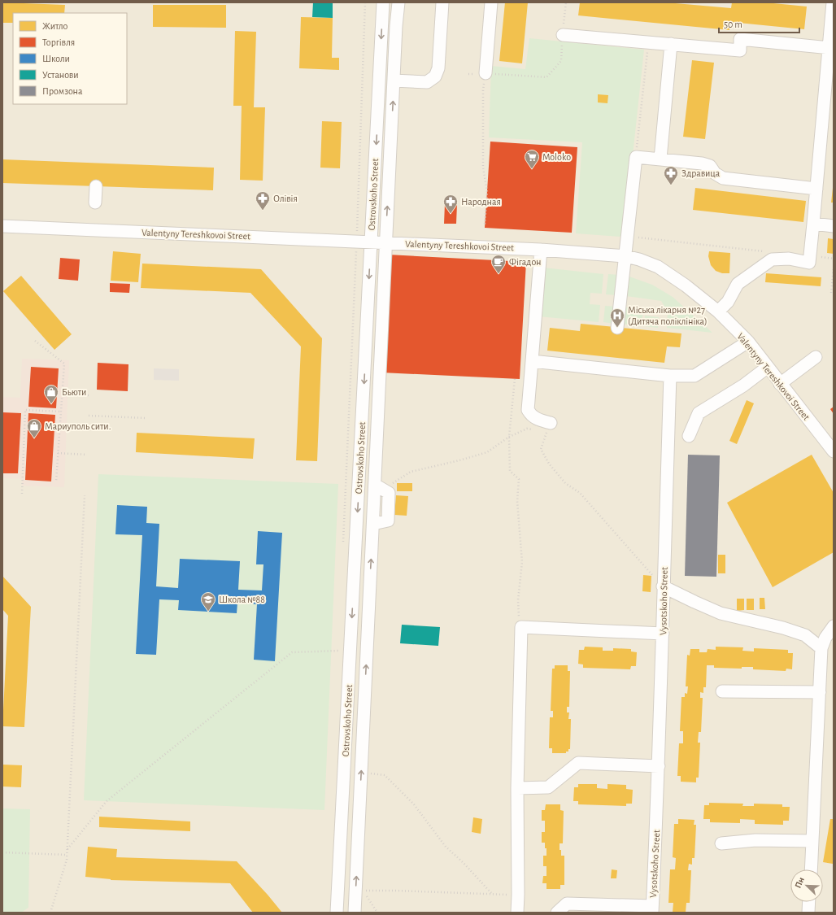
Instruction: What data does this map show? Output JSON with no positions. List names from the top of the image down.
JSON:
{
  "streets": {
    "street": ["Ostrovskoho Street", "Valentyny Tereshkovoi Street", "Vysotskoho Street"]
  },
  "crossings": [
    ["Ostrovskoho Street", "Valentyny Tereshkovoi Street"]
  ],
  "places": {
    "supermarket": ["Moloko"],
    "pharmacy": ["Здравица", "Олівія", "Народная"],
    "cafe": ["Фігадон"],
    "hospital": ["Міська лікарня №27 (Дитяча поліклініка)"],
    "shop": ["Бьюти", "Мариуполь сити."],
    "school or university": ["Школа №88"]
  },
  "legend": [
    "Житло",
    "Торгівля",
    "Школи",
    "Установи",
    "Промзона"
  ],
  "scale_bar": "50 m",
  "north": "top left"
}
